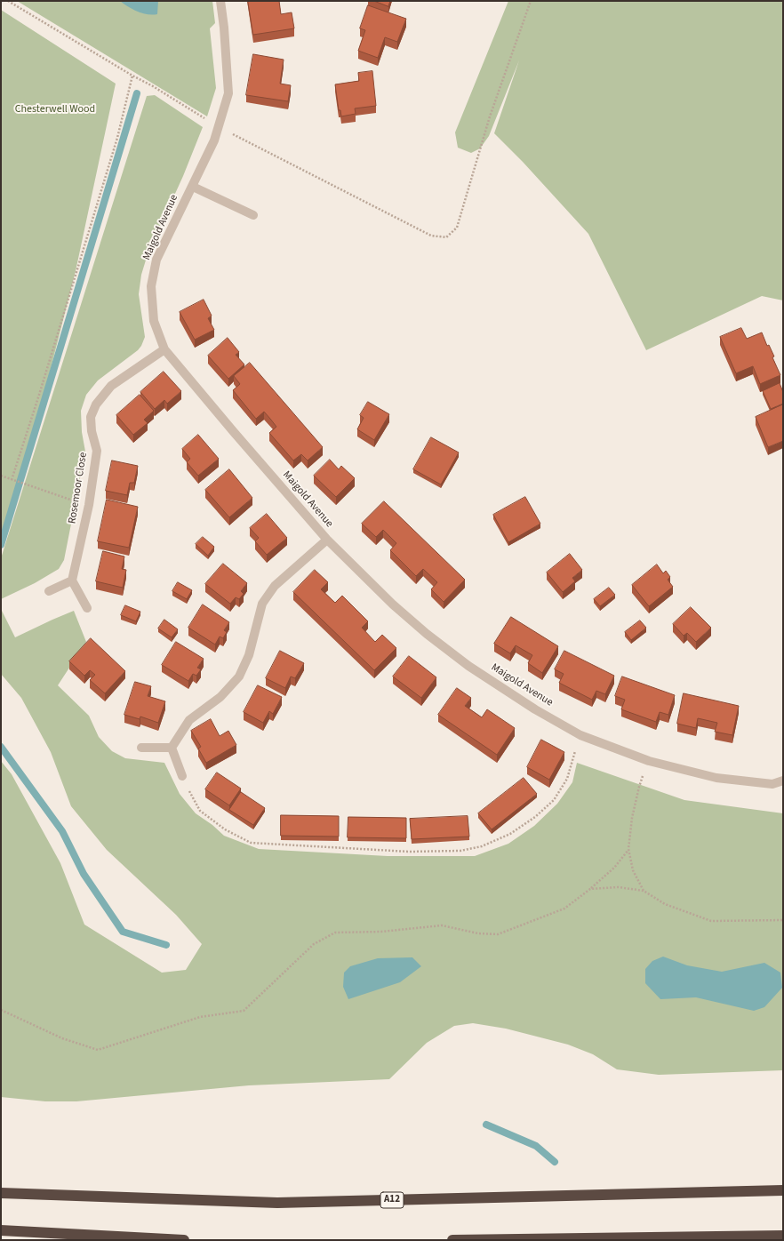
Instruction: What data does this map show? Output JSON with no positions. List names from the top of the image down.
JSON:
{
  "streets": {
    "highway": ["A12"],
    "street": ["Maigold Avenue", "Rosemoor Close"]
  },
  "crossings": [
    ["Maigold Avenue", "Rosemoor Close"]
  ],
  "parks": ["Chesterwell Wood"]
}
